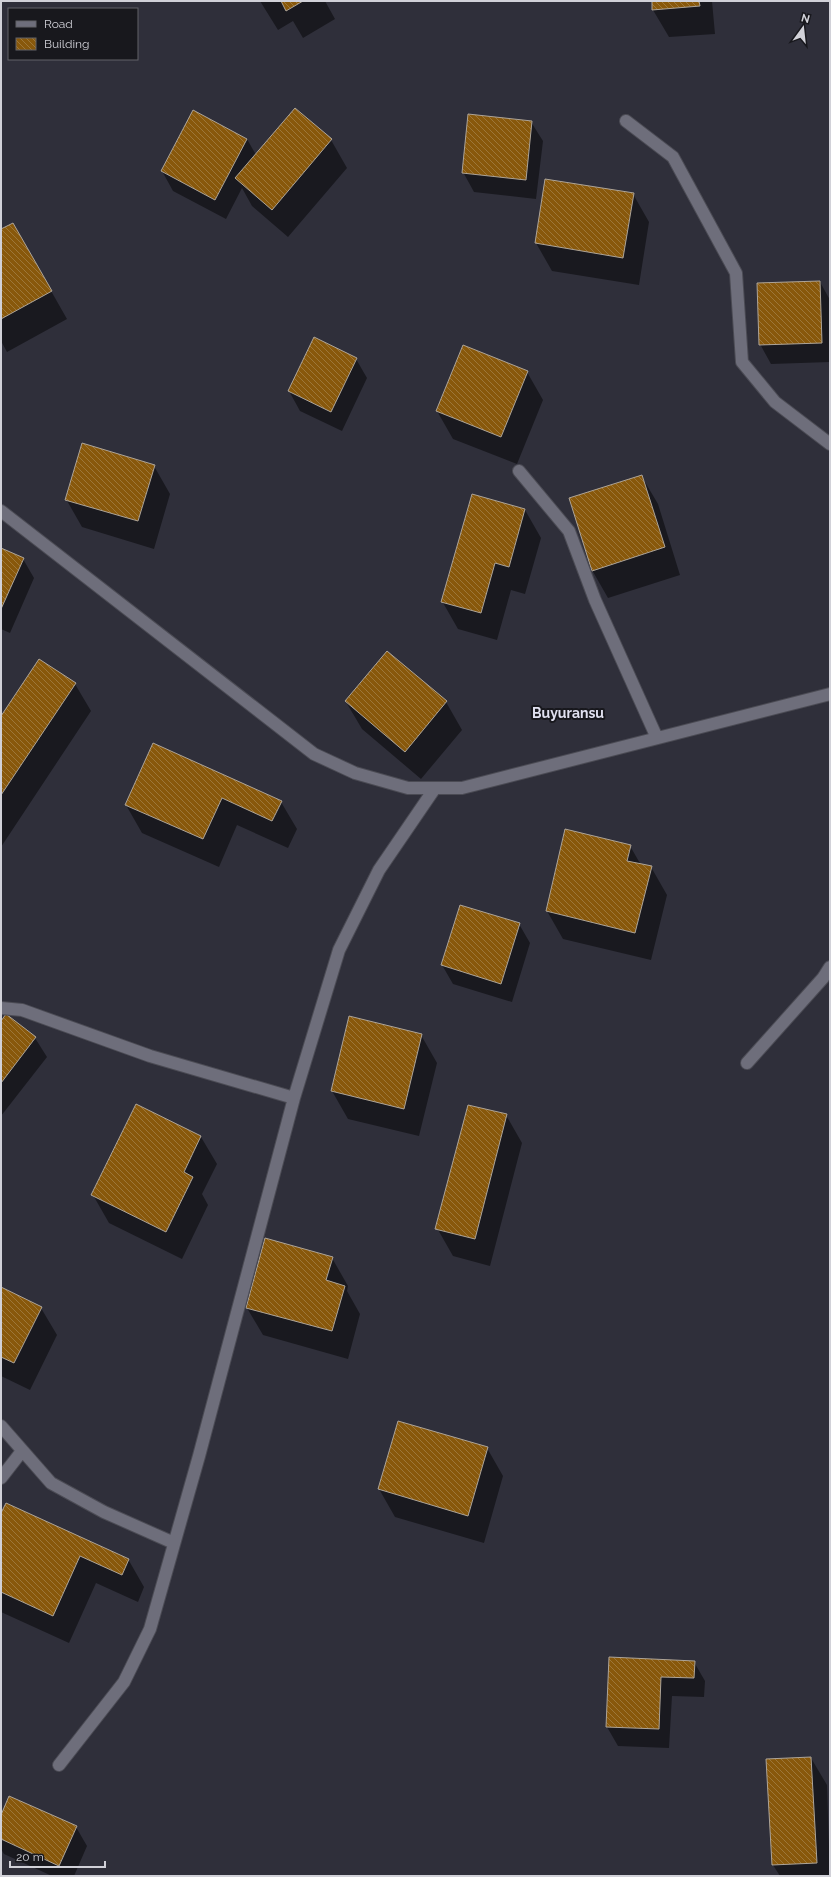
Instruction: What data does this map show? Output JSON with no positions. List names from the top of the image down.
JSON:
{
  "districts": ["Buyuransu"],
  "legend": ["Road", "Building"],
  "scale_bar": "20 m",
  "north": "top"
}
